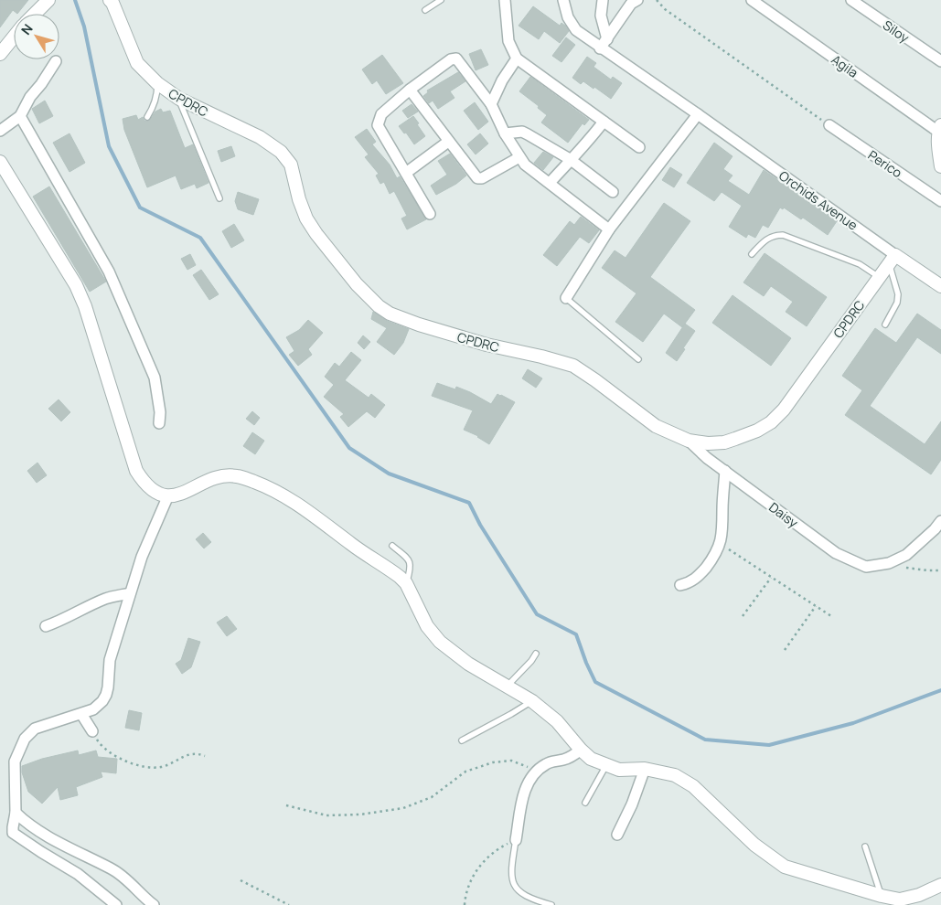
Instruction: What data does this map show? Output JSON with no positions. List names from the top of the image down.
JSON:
{
  "streets": {
    "street": [
      "Siloy",
      "Agila",
      "CPDRC",
      "Perico",
      "Orchids Avenue",
      "Daisy"
    ]
  },
  "crossings": [
    ["CPDRC", "Orchids Avenue"],
    ["CPDRC", "Daisy"]
  ],
  "north": "top left"
}
